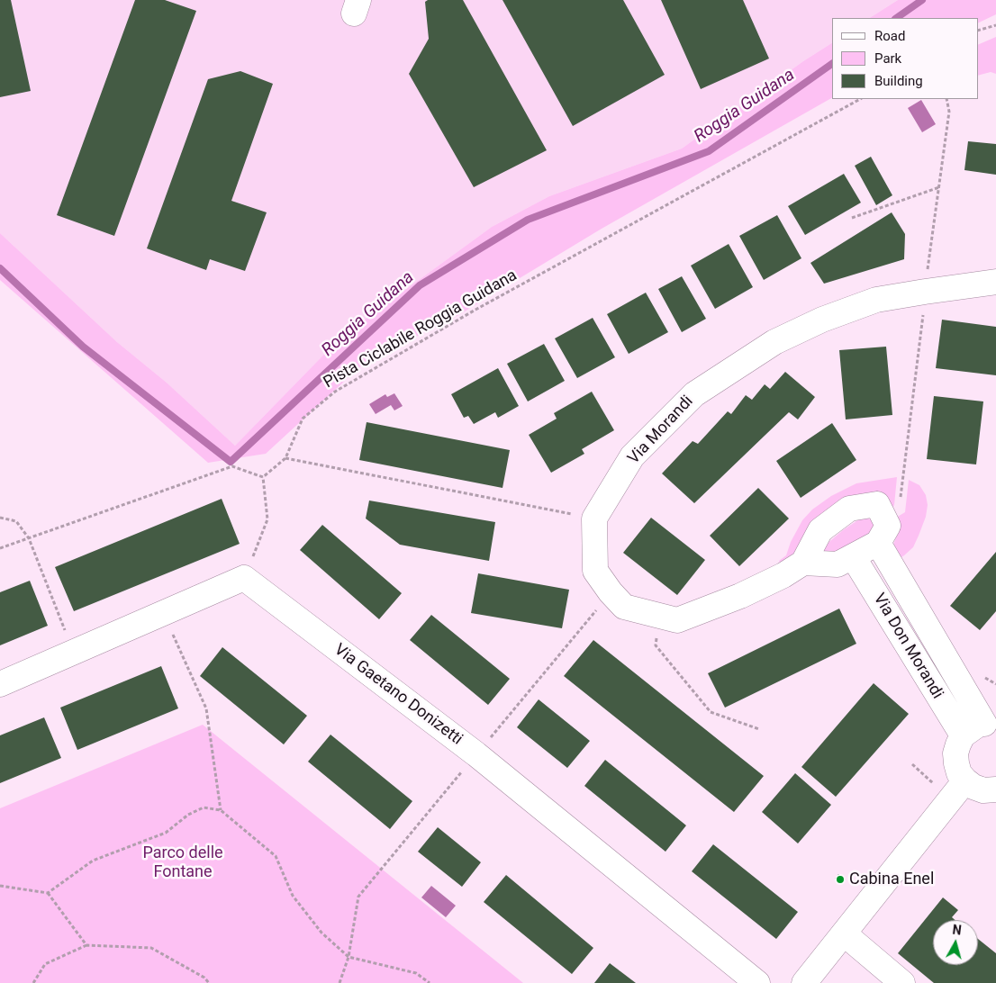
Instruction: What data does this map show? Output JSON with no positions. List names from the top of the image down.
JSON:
{
  "streets": {
    "street": ["Via Morandi", "Via Don Morandi", "Via Gaetano Donizetti"],
    "path": ["Pista Ciclabile Roggia Guidana"]
  },
  "water": ["Roggia Guidana"],
  "parks": ["Parco delle Fontane"],
  "places": ["Cabina Enel"],
  "legend": ["Road", "Park", "Building"],
  "north": "top"
}
